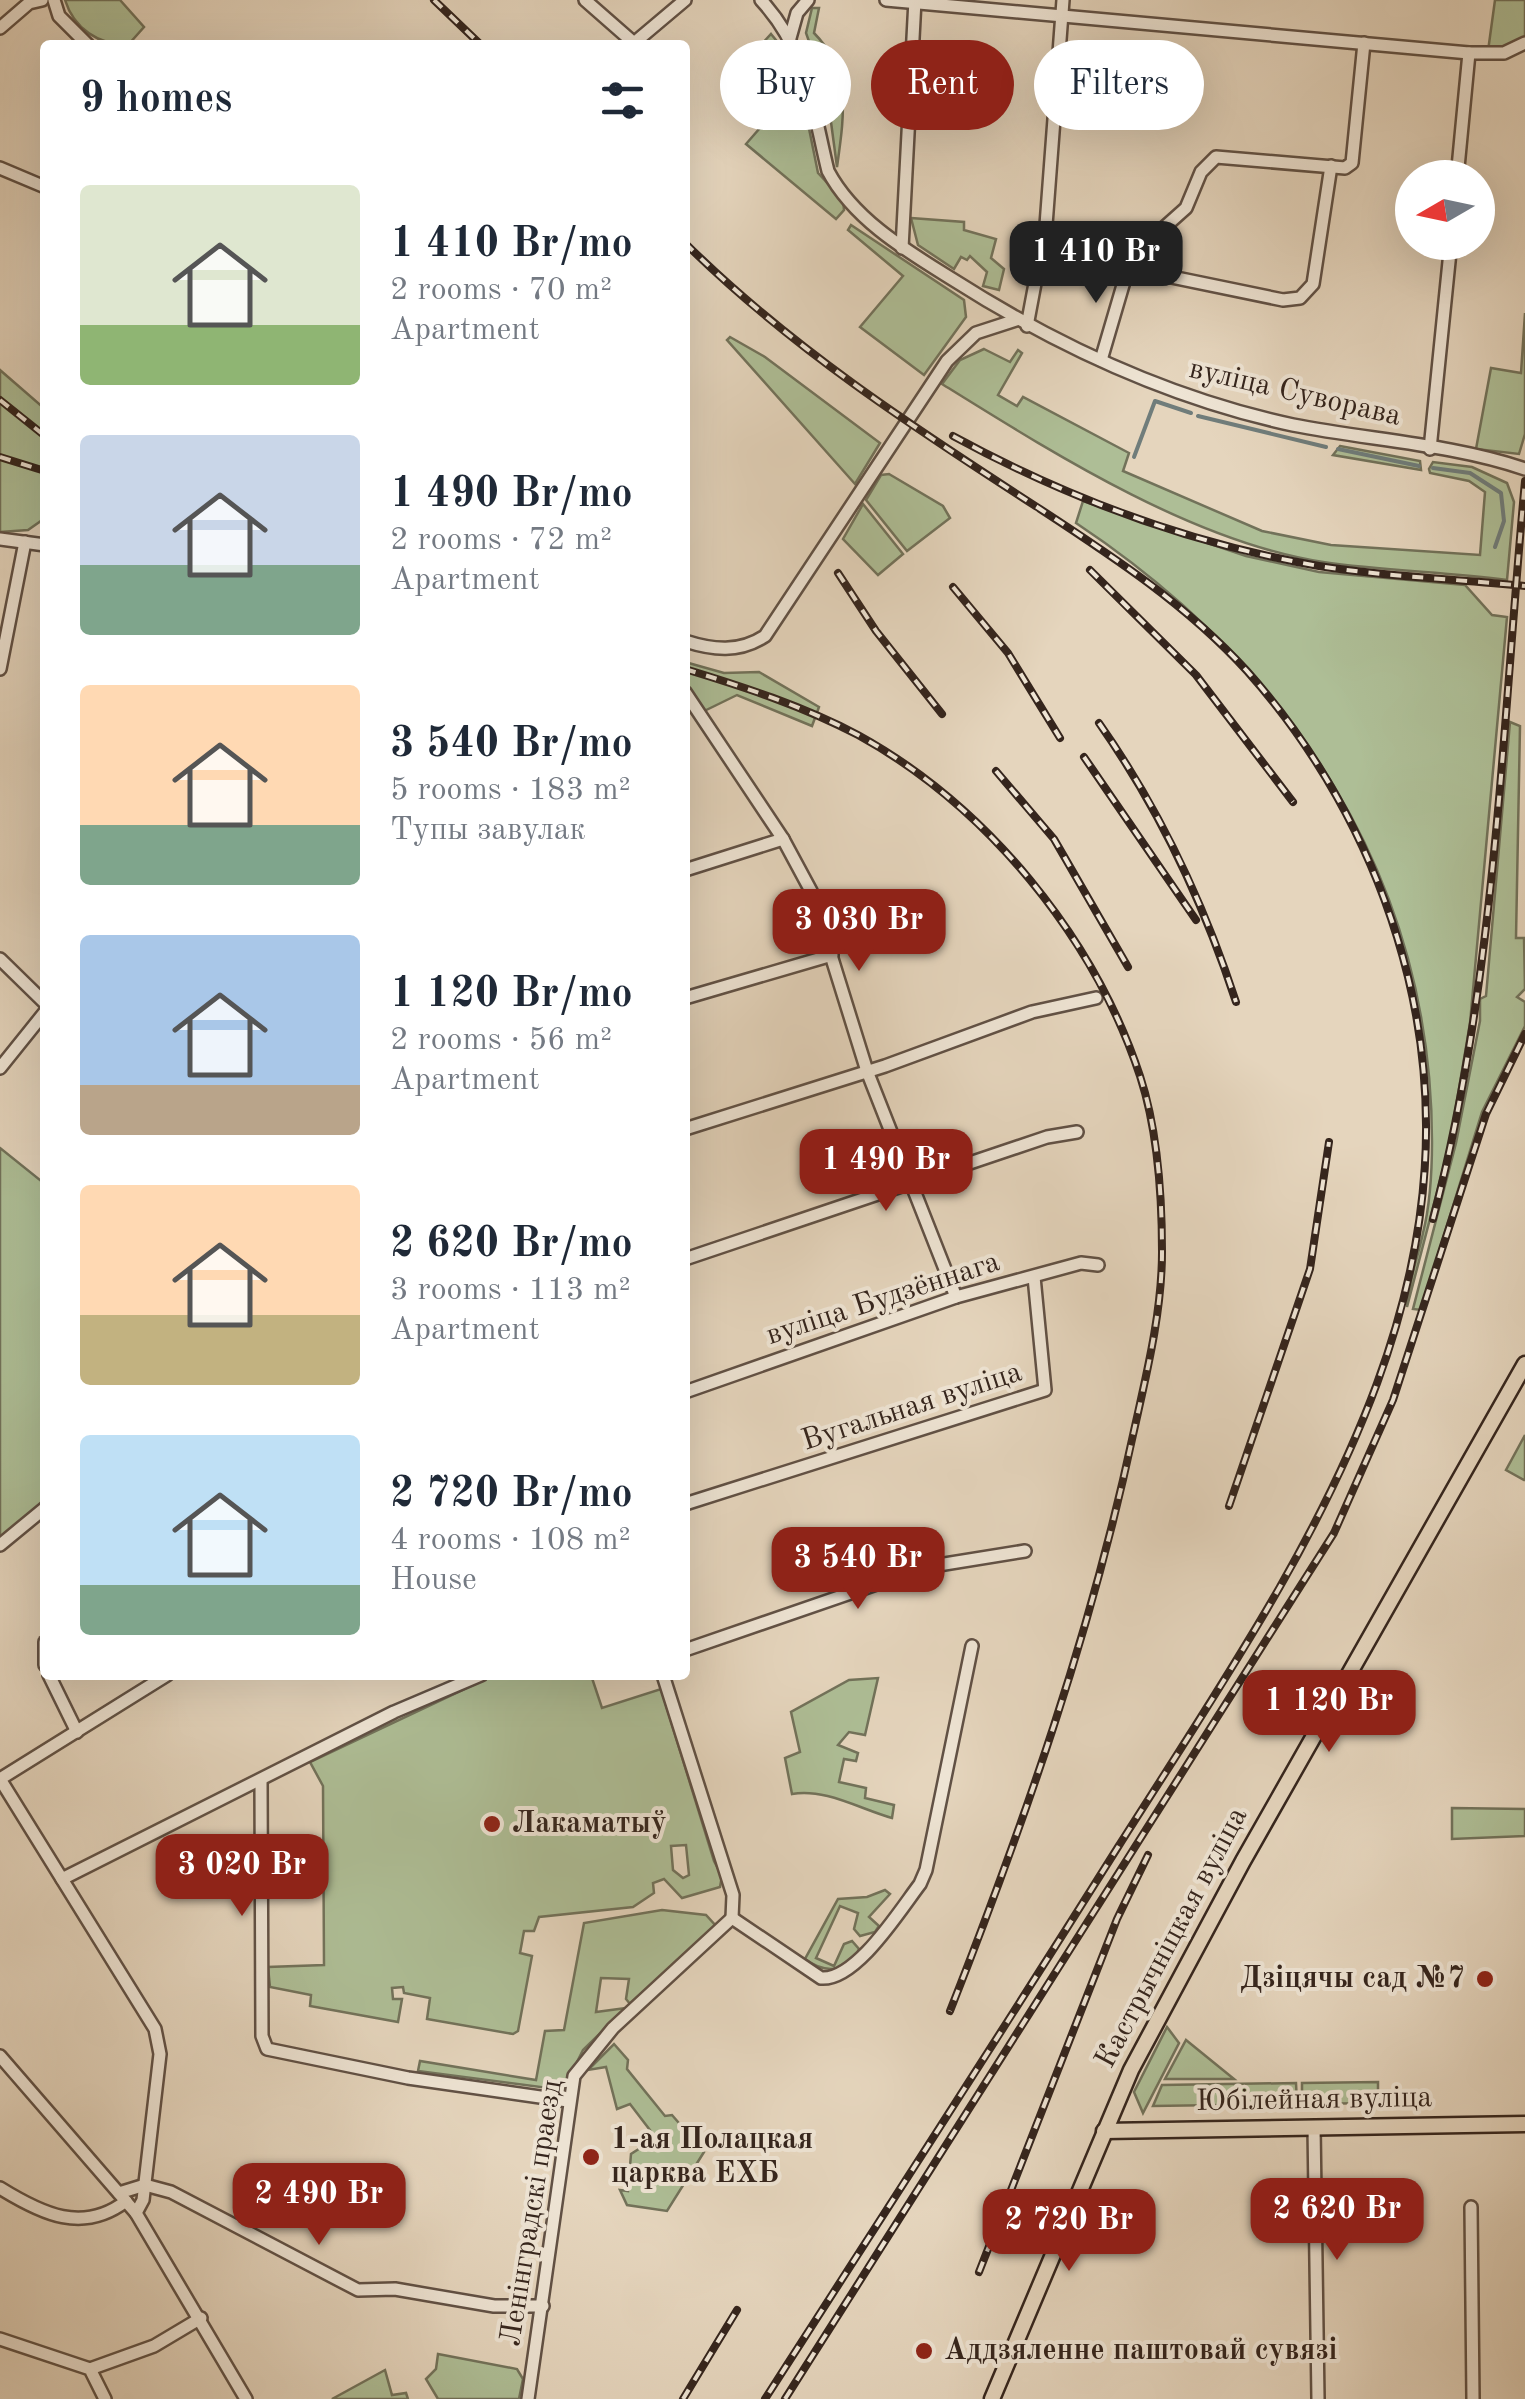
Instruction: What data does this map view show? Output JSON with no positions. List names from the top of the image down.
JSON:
{
  "streets": {
    "main road": ["Кастрычніцкая вуліца", "Юбілейная вуліца"],
    "street": [
      "вуліца Суворава",
      "вуліца Будзённага",
      "Вугальная вуліца",
      "Ленінградскі праезд"
    ]
  },
  "crossings": [
    ["вуліца Будзённага", "Вугальная вуліца"],
    ["Кастрычніцкая вуліца", "Юбілейная вуліца"]
  ],
  "places": [
    "Лакаматыў",
    "Дзіцячы сад №7",
    "1-ая Полацкая царква ЕХБ",
    "Аддзяленне паштовай сувязі"
  ],
  "north": "left",
  "page": {
    "chip": ["Buy", "Rent", "Filters"],
    "heading": "9 homes",
    "list": [
      {
        "name": "1 410 Br/mo",
        "note": "2 rooms · 70 m² · Apartment"
      },
      {
        "name": "1 490 Br/mo",
        "note": "2 rooms · 72 m² · Apartment"
      },
      {
        "name": "3 540 Br/mo",
        "note": "5 rooms · 183 m² · Тупы завулак"
      },
      {
        "name": "1 120 Br/mo",
        "note": "2 rooms · 56 m² · Apartment"
      },
      {
        "name": "2 620 Br/mo",
        "note": "3 rooms · 113 m² · Apartment"
      },
      {
        "name": "2 720 Br/mo",
        "note": "4 rooms · 108 m² · House"
      }
    ],
    "price": [
      "1 410 Br",
      "3 030 Br",
      "1 490 Br",
      "3 540 Br",
      "1 120 Br",
      "3 020 Br",
      "2 490 Br",
      "2 620 Br",
      "2 720 Br"
    ]
  }
}
